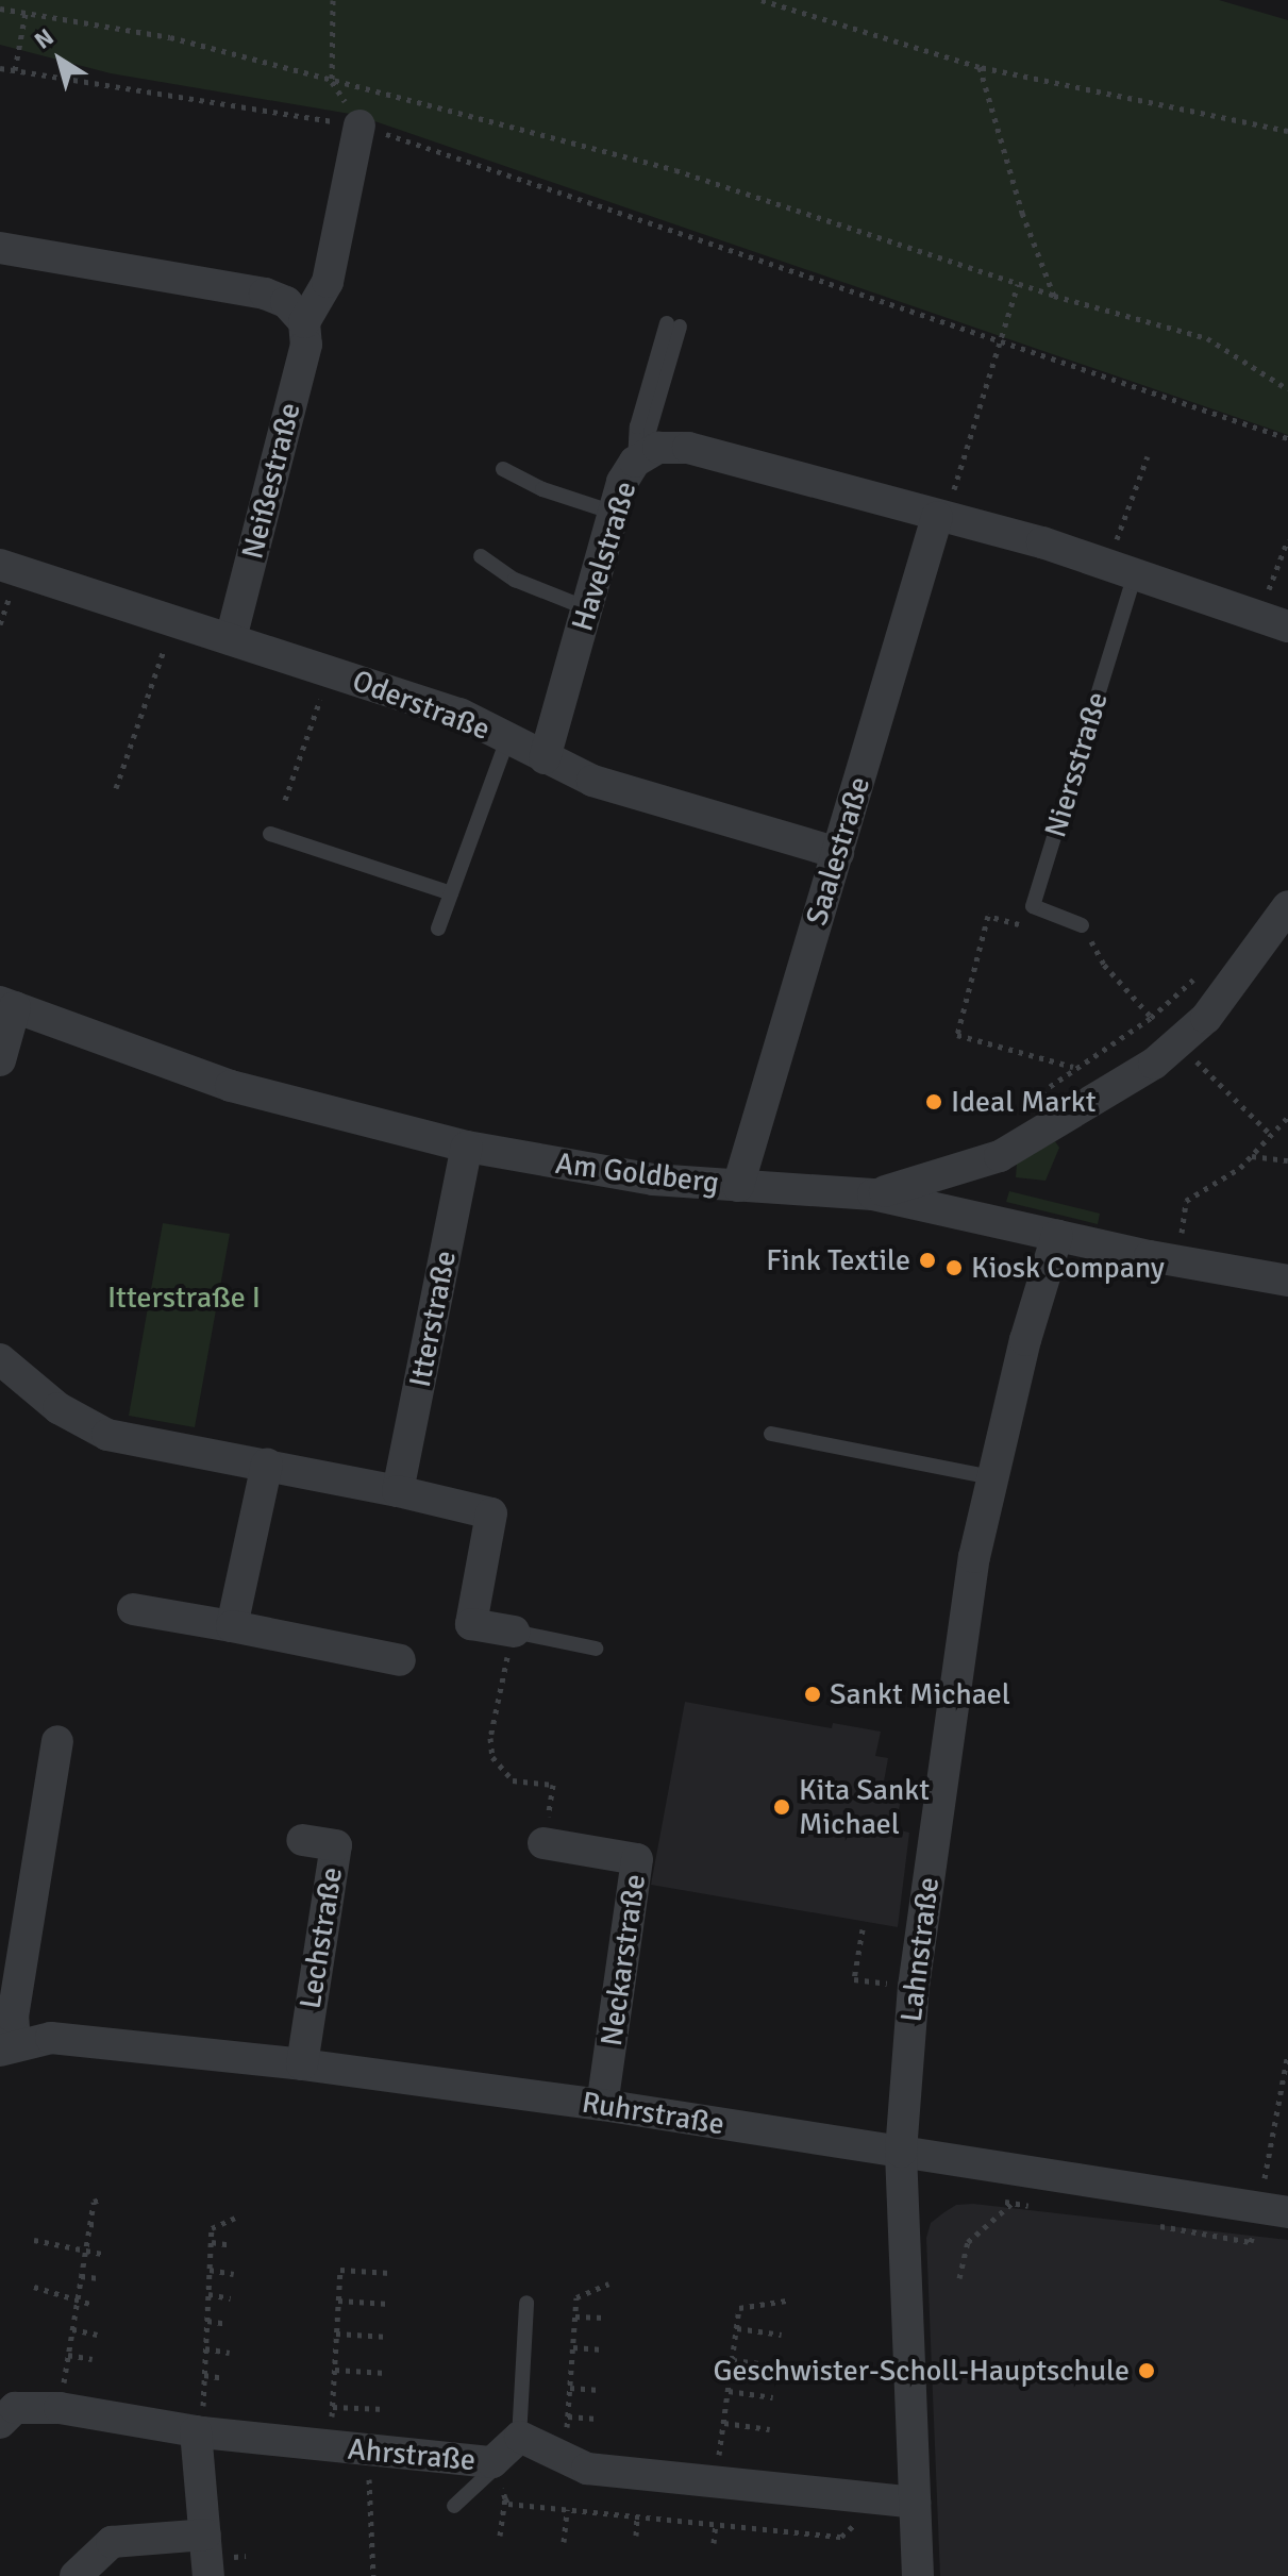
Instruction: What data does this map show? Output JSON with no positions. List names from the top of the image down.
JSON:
{
  "streets": {
    "street": [
      "Neißestraße",
      "Havelstraße",
      "Oderstraße",
      "Saalestraße",
      "Am Goldberg",
      "Itterstraße",
      "Lechstraße",
      "Lahnstraße",
      "Neckarstraße",
      "Ruhrstraße",
      "Ahrstraße"
    ],
    "lane": ["Niersstraße"]
  },
  "crossings": [
    ["Neißestraße", "Oderstraße"],
    ["Havelstraße", "Oderstraße"],
    ["Havelstraße", "Saalestraße"],
    ["Oderstraße", "Saalestraße"],
    ["Saalestraße", "Am Goldberg"],
    ["Am Goldberg", "Itterstraße"],
    ["Am Goldberg", "Lahnstraße"],
    ["Lechstraße", "Ruhrstraße"],
    ["Lahnstraße", "Ruhrstraße"],
    ["Lahnstraße", "Ahrstraße"],
    ["Neckarstraße", "Ruhrstraße"]
  ],
  "parks": ["Itterstraße I"],
  "places": [
    "Ideal Markt",
    "Fink Textile",
    "Kiosk Company",
    "Sankt Michael",
    "Kita Sankt Michael",
    "Geschwister-Scholl-Hauptschule"
  ],
  "north": "top left"
}
